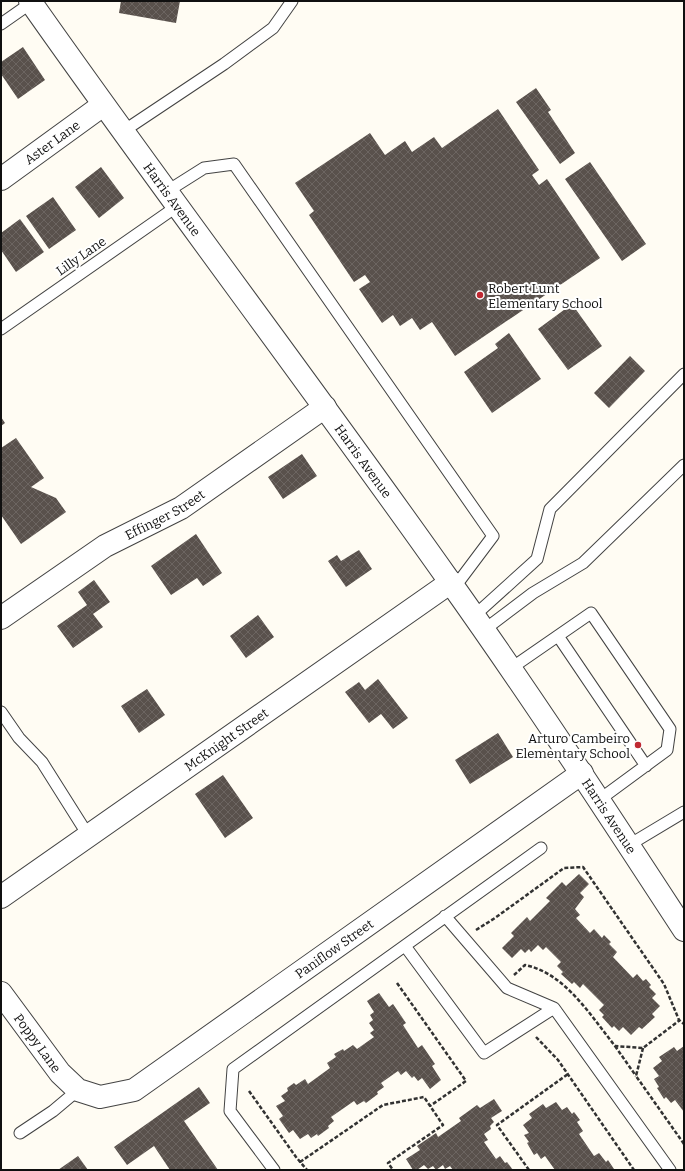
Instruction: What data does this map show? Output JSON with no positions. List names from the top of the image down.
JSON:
{
  "streets": {
    "street": [
      "Aster Lane",
      "Harris Avenue",
      "Effinger Street",
      "McKnight Street",
      "Paniflow Street",
      "Poppy Lane"
    ],
    "lane": ["Lilly Lane"]
  },
  "crossings": [
    ["Aster Lane", "Harris Avenue"],
    ["Harris Avenue", "Lilly Lane"],
    ["Harris Avenue", "Effinger Street"],
    ["Harris Avenue", "McKnight Street"],
    ["Harris Avenue", "Paniflow Street"],
    ["Lilly Lane", "McKnight Street"],
    ["Paniflow Street", "Poppy Lane"]
  ],
  "places": ["Robert Lunt Elementary School", "Arturo Cambeiro Elementary School"]
}
